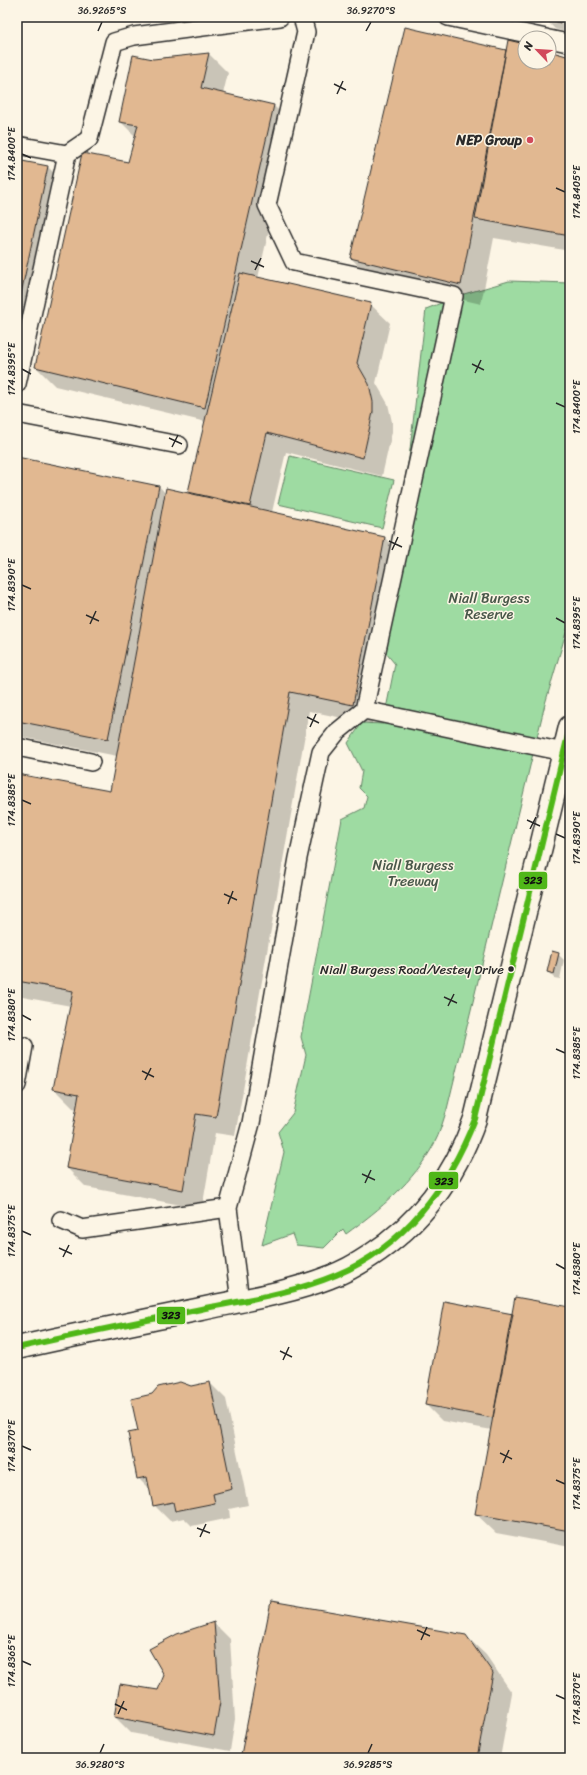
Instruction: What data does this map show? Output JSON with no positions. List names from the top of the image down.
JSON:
{
  "parks": ["Niall Burgess Reserve", "Niall Burgess Treeway"],
  "places": ["NEP Group", "Niall Burgess Road/Vestey Drive"],
  "lines": ["transit line 323"],
  "north": "top left",
  "coordinates": [
    "36.9265°S",
    "36.9270°S",
    "174.8400°E",
    "174.8405°E",
    "174.8395°E",
    "174.8390°E",
    "174.8385°E",
    "174.8380°E",
    "174.8375°E",
    "174.8370°E",
    "174.8365°E",
    "36.9280°S",
    "36.9285°S"
  ]
}
